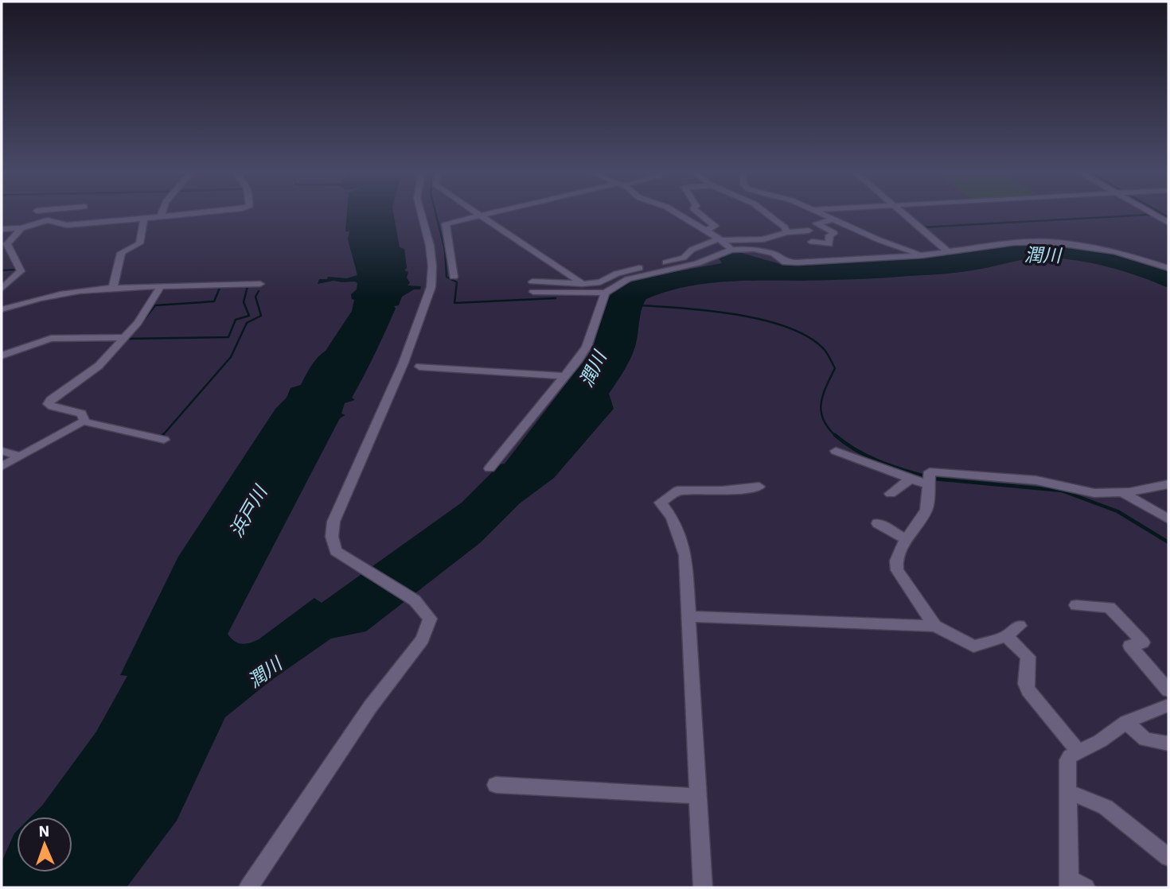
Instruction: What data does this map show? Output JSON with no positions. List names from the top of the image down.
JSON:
{
  "water": ["潤川", "浜戸川"],
  "north": "top"
}
